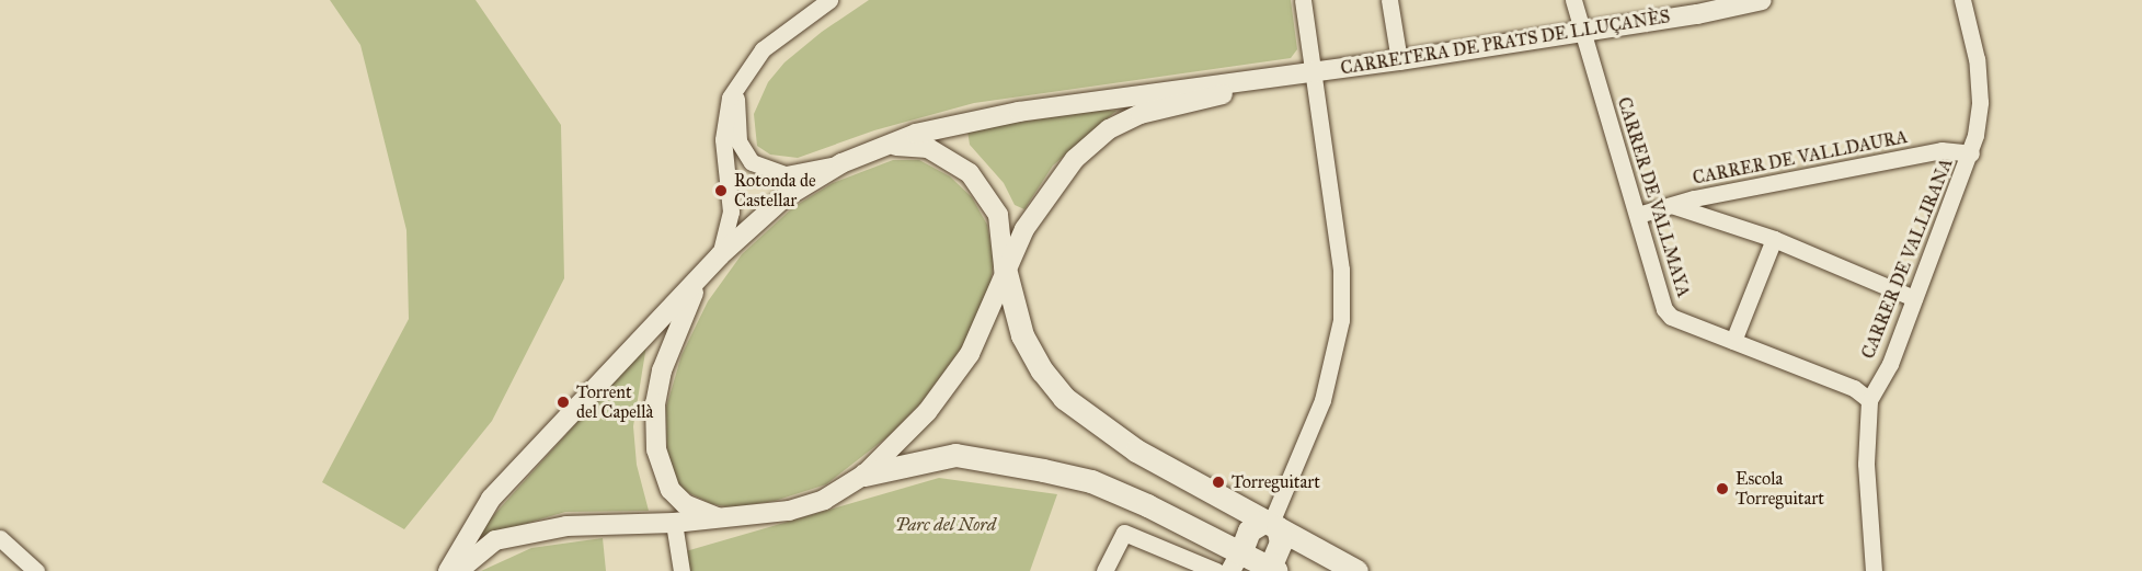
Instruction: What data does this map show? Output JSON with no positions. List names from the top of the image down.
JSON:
{
  "streets": {
    "street": [
      "CARRETERA DE PRATS DE LLUÇANÈS",
      "CARRER DE VALLDAURA",
      "CARRER DE VALLMAYA",
      "CARRER DE VALLIRANA"
    ]
  },
  "crossings": [
    ["CARRETERA DE PRATS DE LLUÇANÈS", "CARRER DE VALLMAYA"],
    ["CARRER DE VALLDAURA", "CARRER DE VALLMAYA"],
    ["CARRER DE VALLDAURA", "CARRER DE VALLIRANA"],
    ["CARRER DE VALLMAYA", "CARRER DE VALLIRANA"]
  ],
  "parks": ["Parc del Nord"],
  "places": [
    "Rotonda de Castellar",
    "Torrent del Capellà",
    "Torreguitart",
    "Escola Torreguitart"
  ]
}
